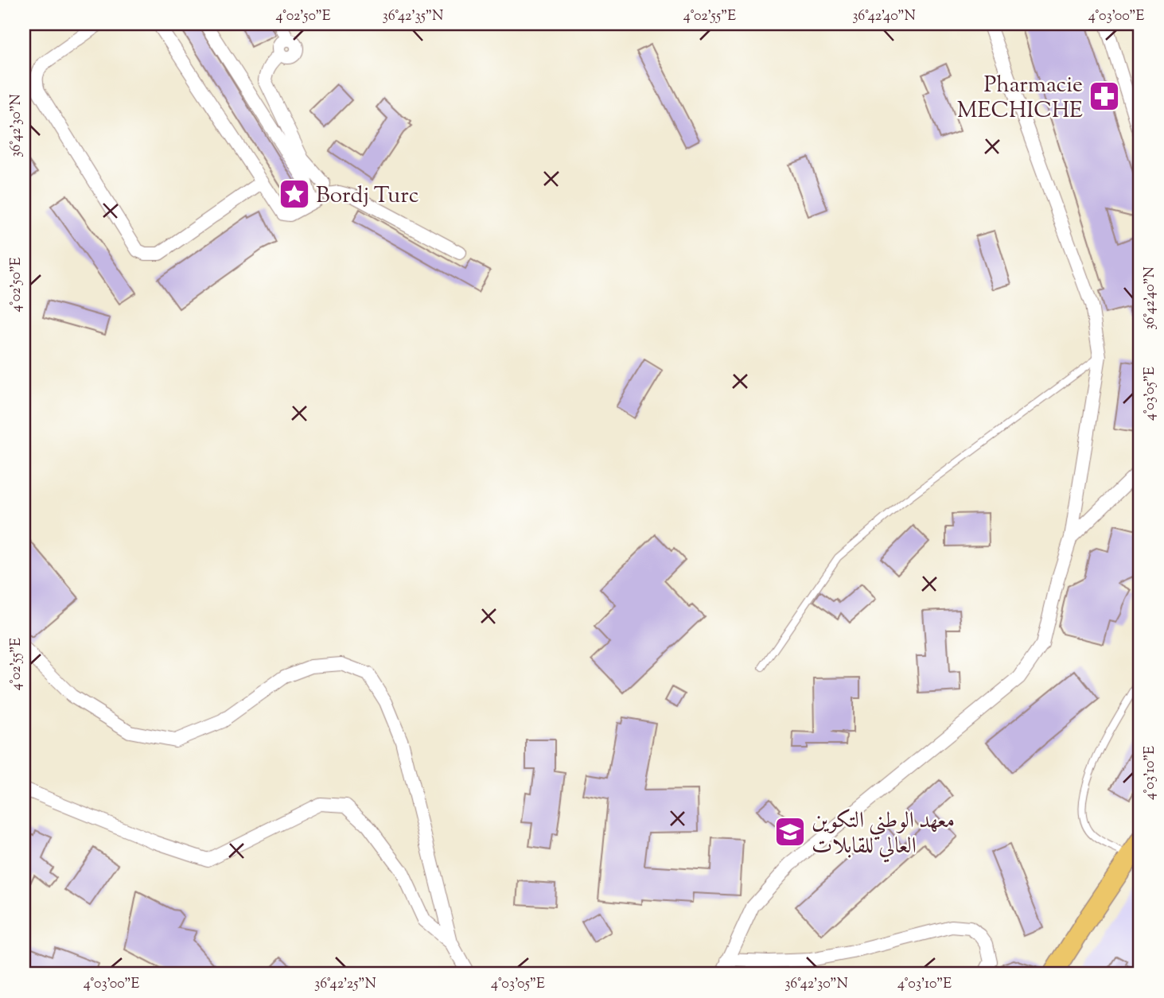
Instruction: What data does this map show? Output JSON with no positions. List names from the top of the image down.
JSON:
{
  "places": {
    "pharmacy": ["Pharmacie MECHICHE"],
    "place": ["Bordj Turc"],
    "school or university": ["معهد الوطني التكوين العالي للقابلات"]
  },
  "coordinates": [
    "4°02'50\"E",
    "36°42'35\"N",
    "4°02'55\"E",
    "36°42'40\"N",
    "4°03'00\"E",
    "36°42'30\"N",
    "4°03'05\"E",
    "4°03'10\"E",
    "36°42'25\"N"
  ]
}
